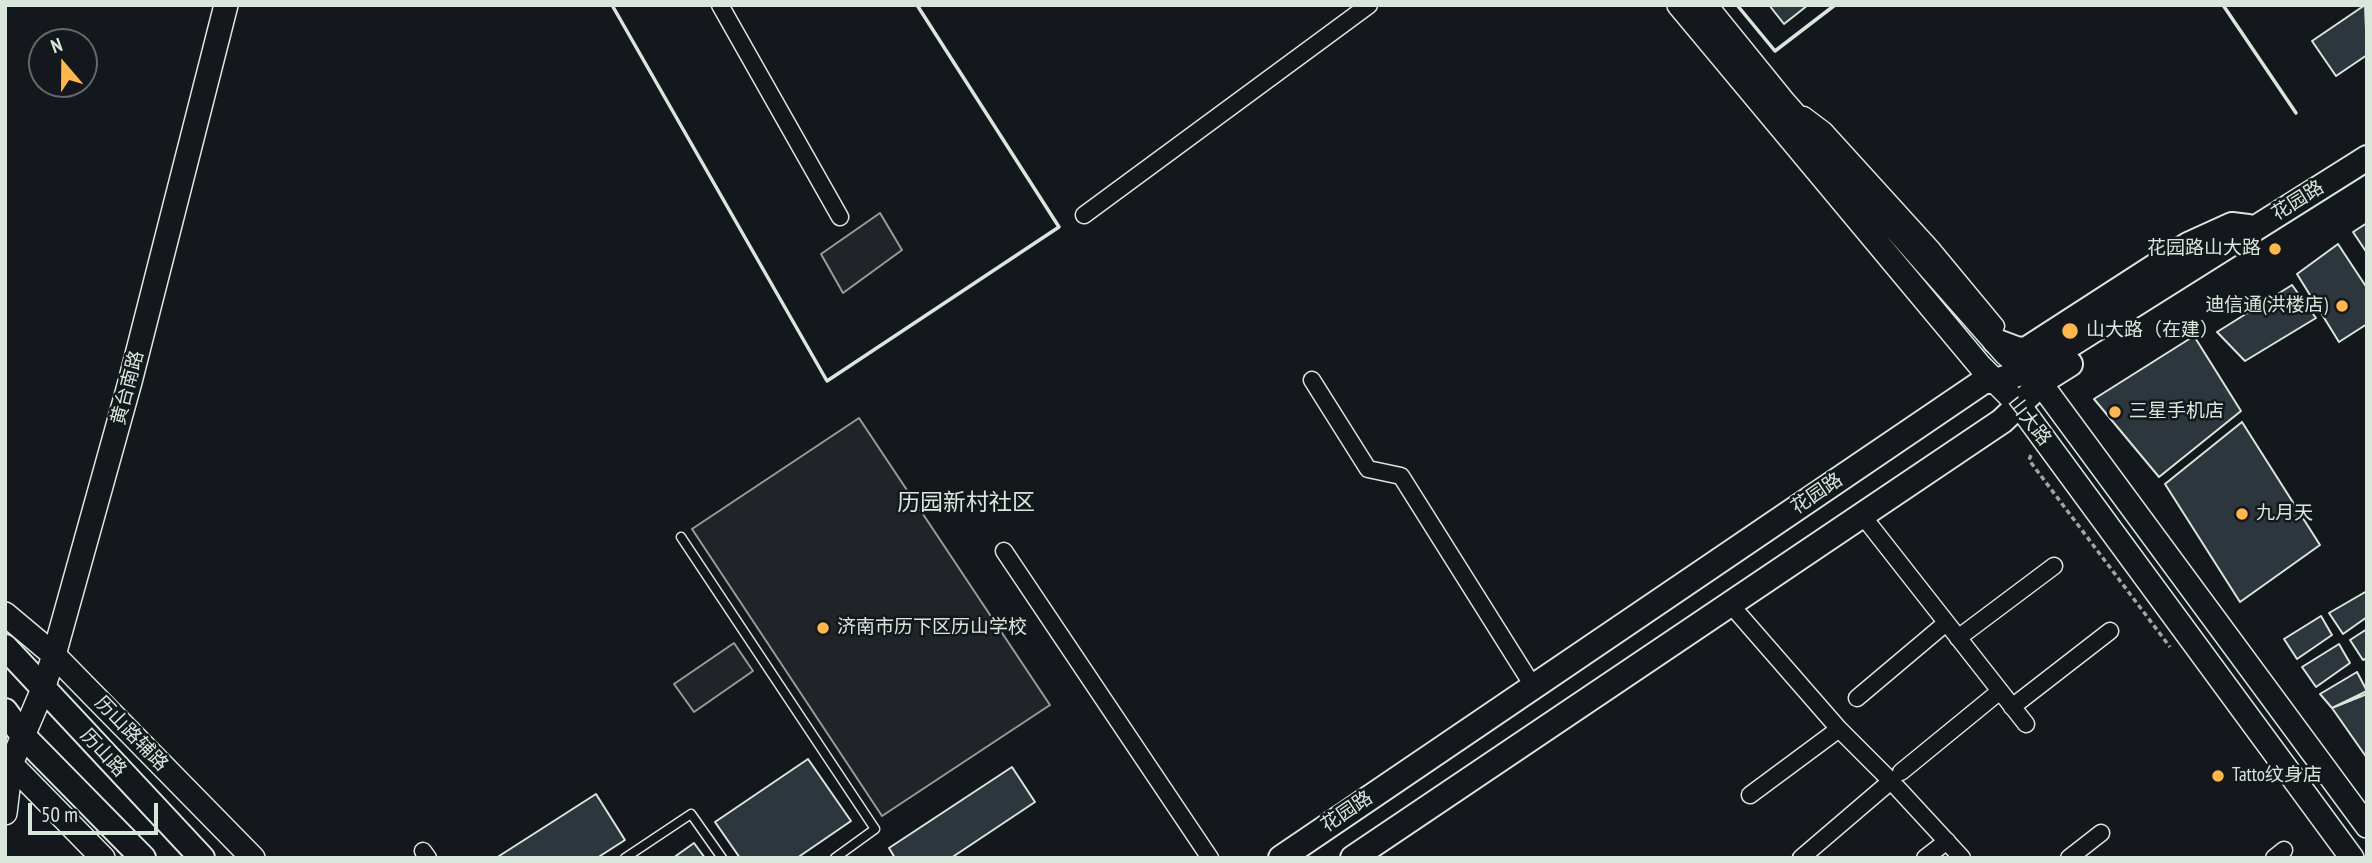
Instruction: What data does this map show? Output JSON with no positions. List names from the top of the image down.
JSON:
{
  "streets": {
    "main road": [
      "花园路",
      "黄台南路",
      "山大路",
      "历山路辅路",
      "历山路"
    ]
  },
  "crossings": [
    ["花园路", "山大路"],
    ["黄台南路", "历山路辅路"],
    ["黄台南路", "历山路"]
  ],
  "districts": ["历园新村社区"],
  "places": [
    "花园路山大路",
    "迪信通(洪楼店)",
    "山大路（在建）",
    "三星手机店",
    "九月天",
    "济南市历下区历山学校",
    "Tatto纹身店"
  ],
  "scale_bar": "50 m",
  "north": "top"
}
